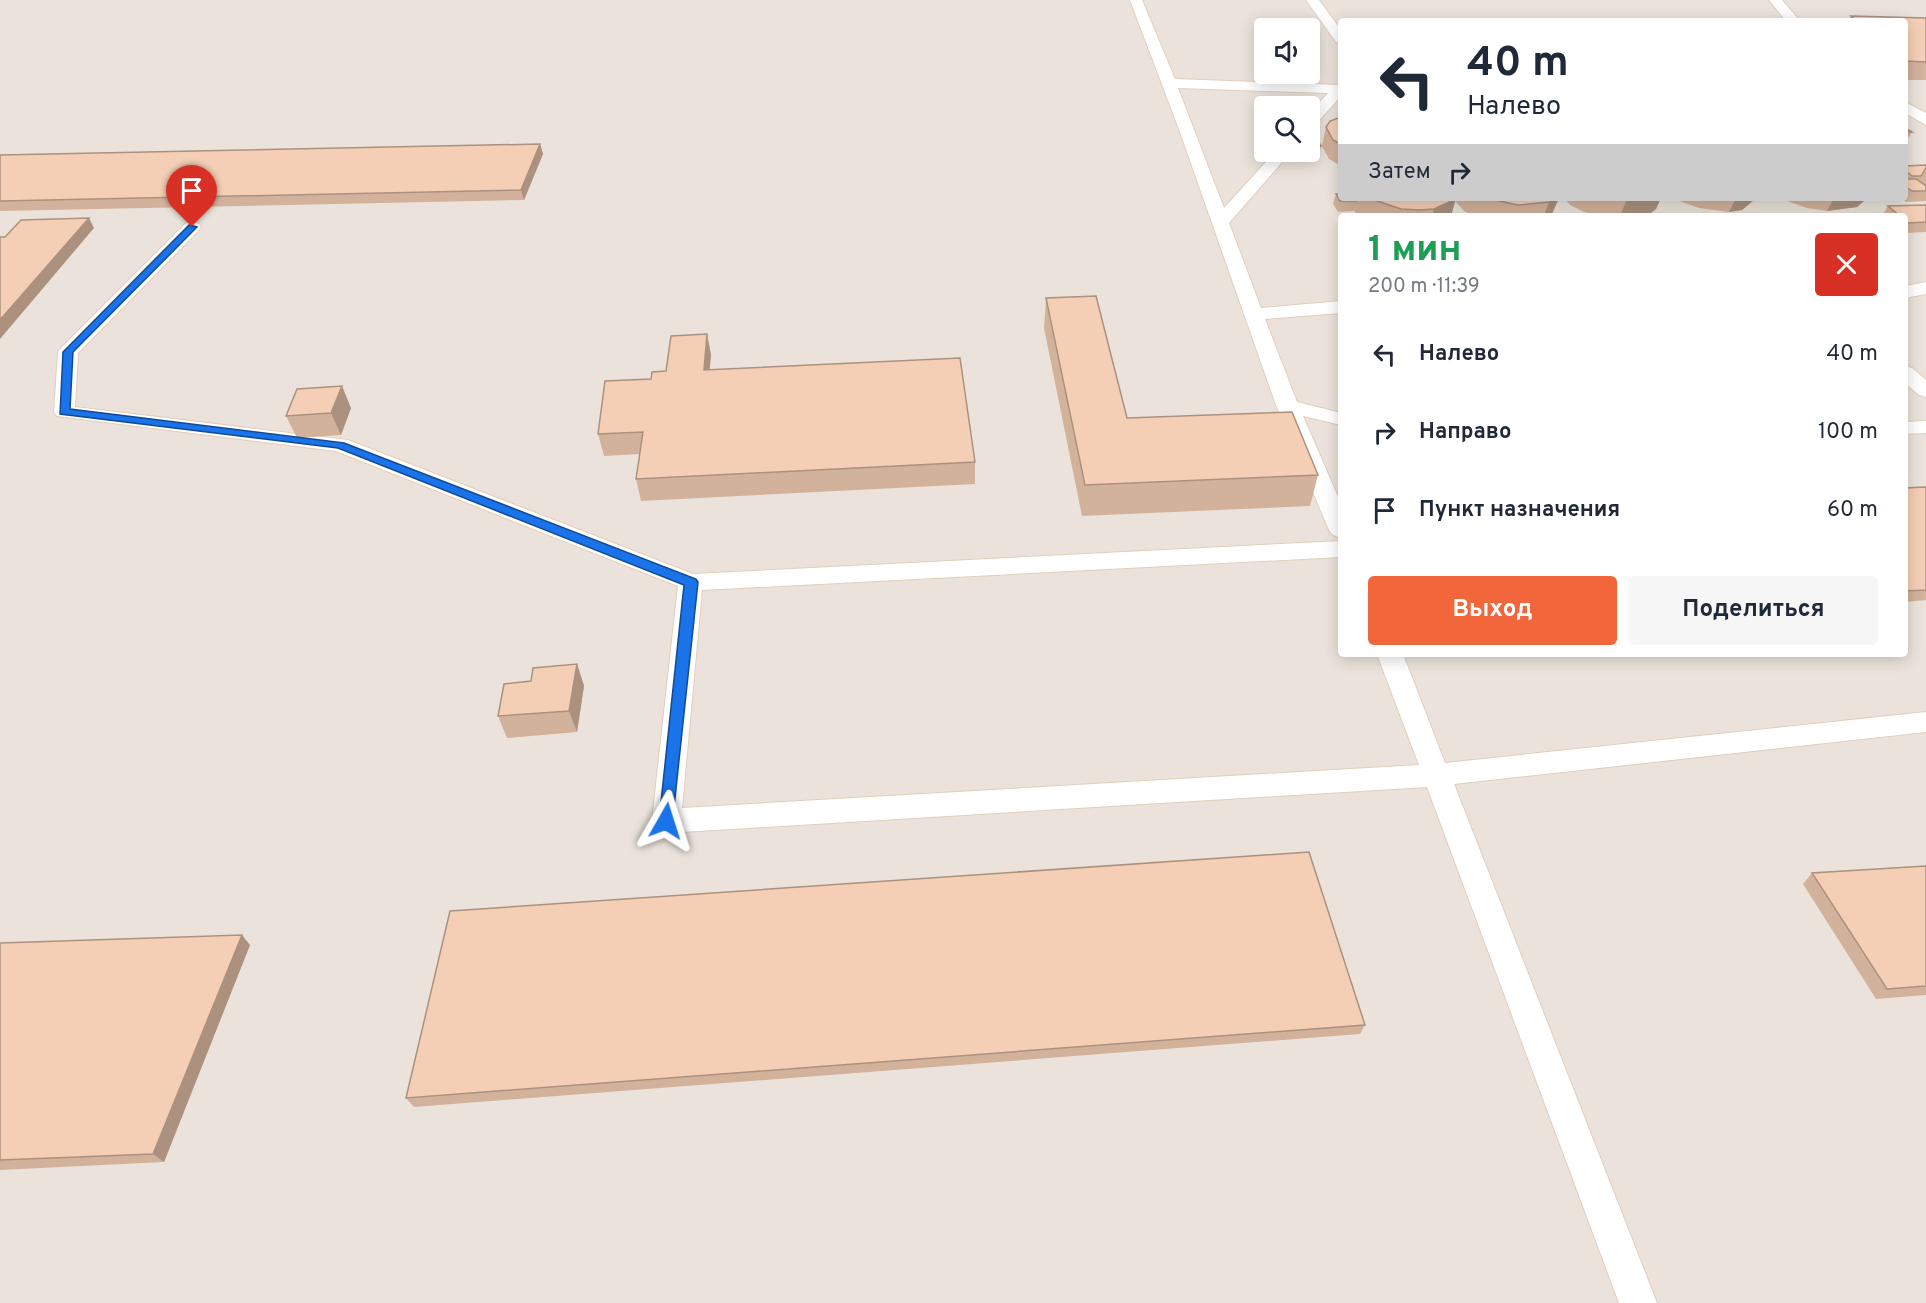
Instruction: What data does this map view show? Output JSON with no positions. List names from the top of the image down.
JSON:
{
  "page": {
    "turn": ["40 m", "Налево"],
    "then": "Затем",
    "heading": ["1 мин", "200 m · 11:39"],
    "list": [
      {
        "name": "Налево",
        "value": "40 m"
      },
      {
        "name": "Направо",
        "value": "100 m"
      },
      {
        "name": "Пункт назначения",
        "value": "60 m"
      }
    ],
    "buttons": ["Выход", "Поделиться"]
  }
}
